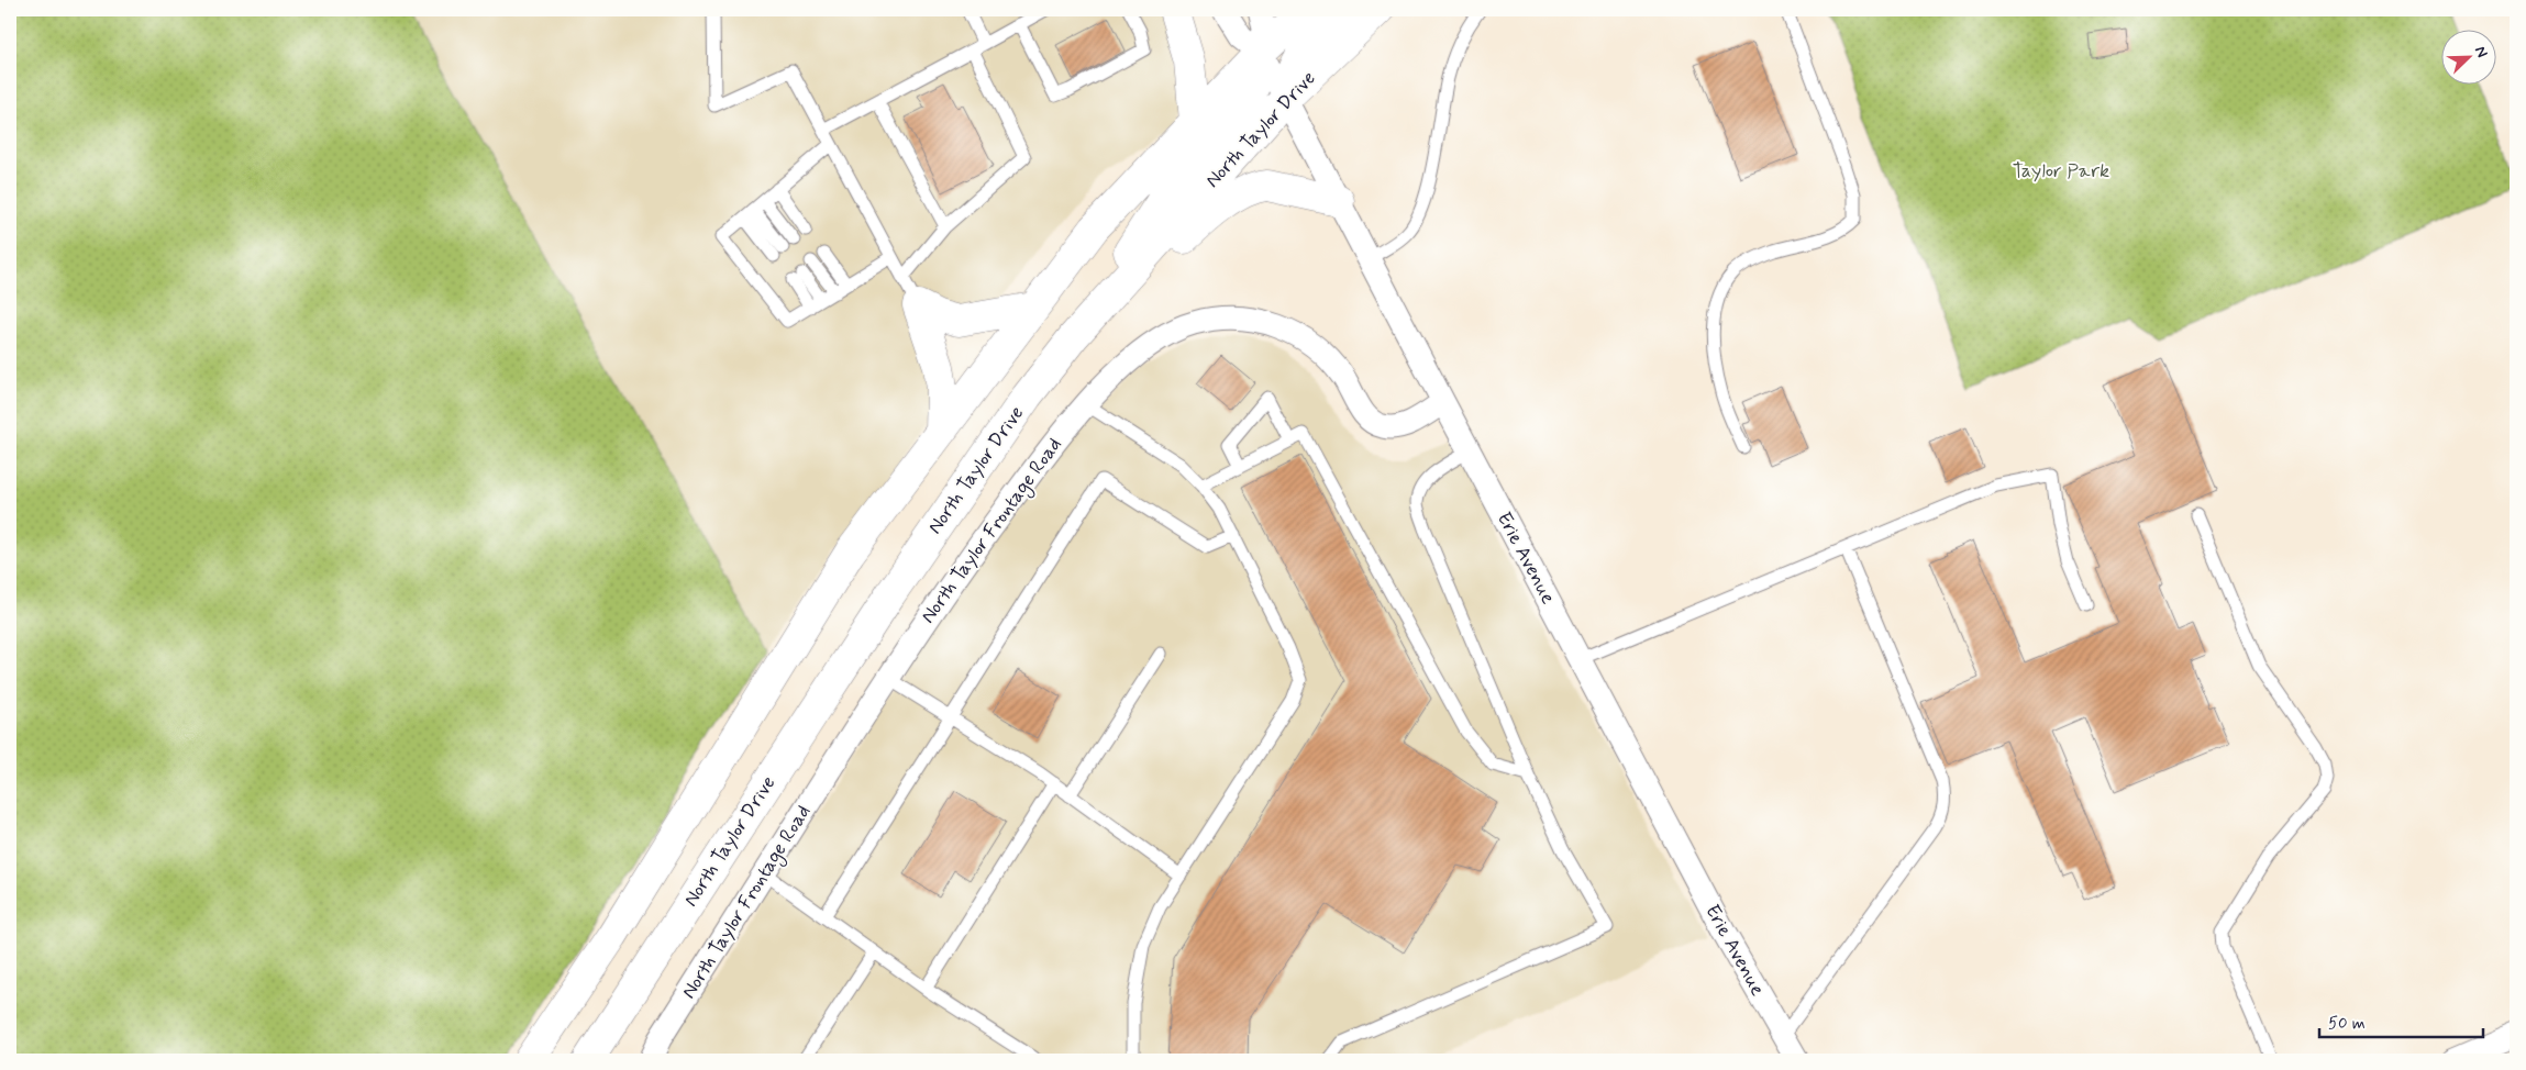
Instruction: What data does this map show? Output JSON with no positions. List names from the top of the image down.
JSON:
{
  "streets": {
    "main road": ["North Taylor Drive"],
    "street": ["North Taylor Frontage Road", "Erie Avenue"]
  },
  "crossings": [
    ["North Taylor Drive", "Erie Avenue"],
    ["North Taylor Frontage Road", "Erie Avenue"]
  ],
  "parks": ["Taylor Park"],
  "scale_bar": "50 m",
  "north": "top right"
}
